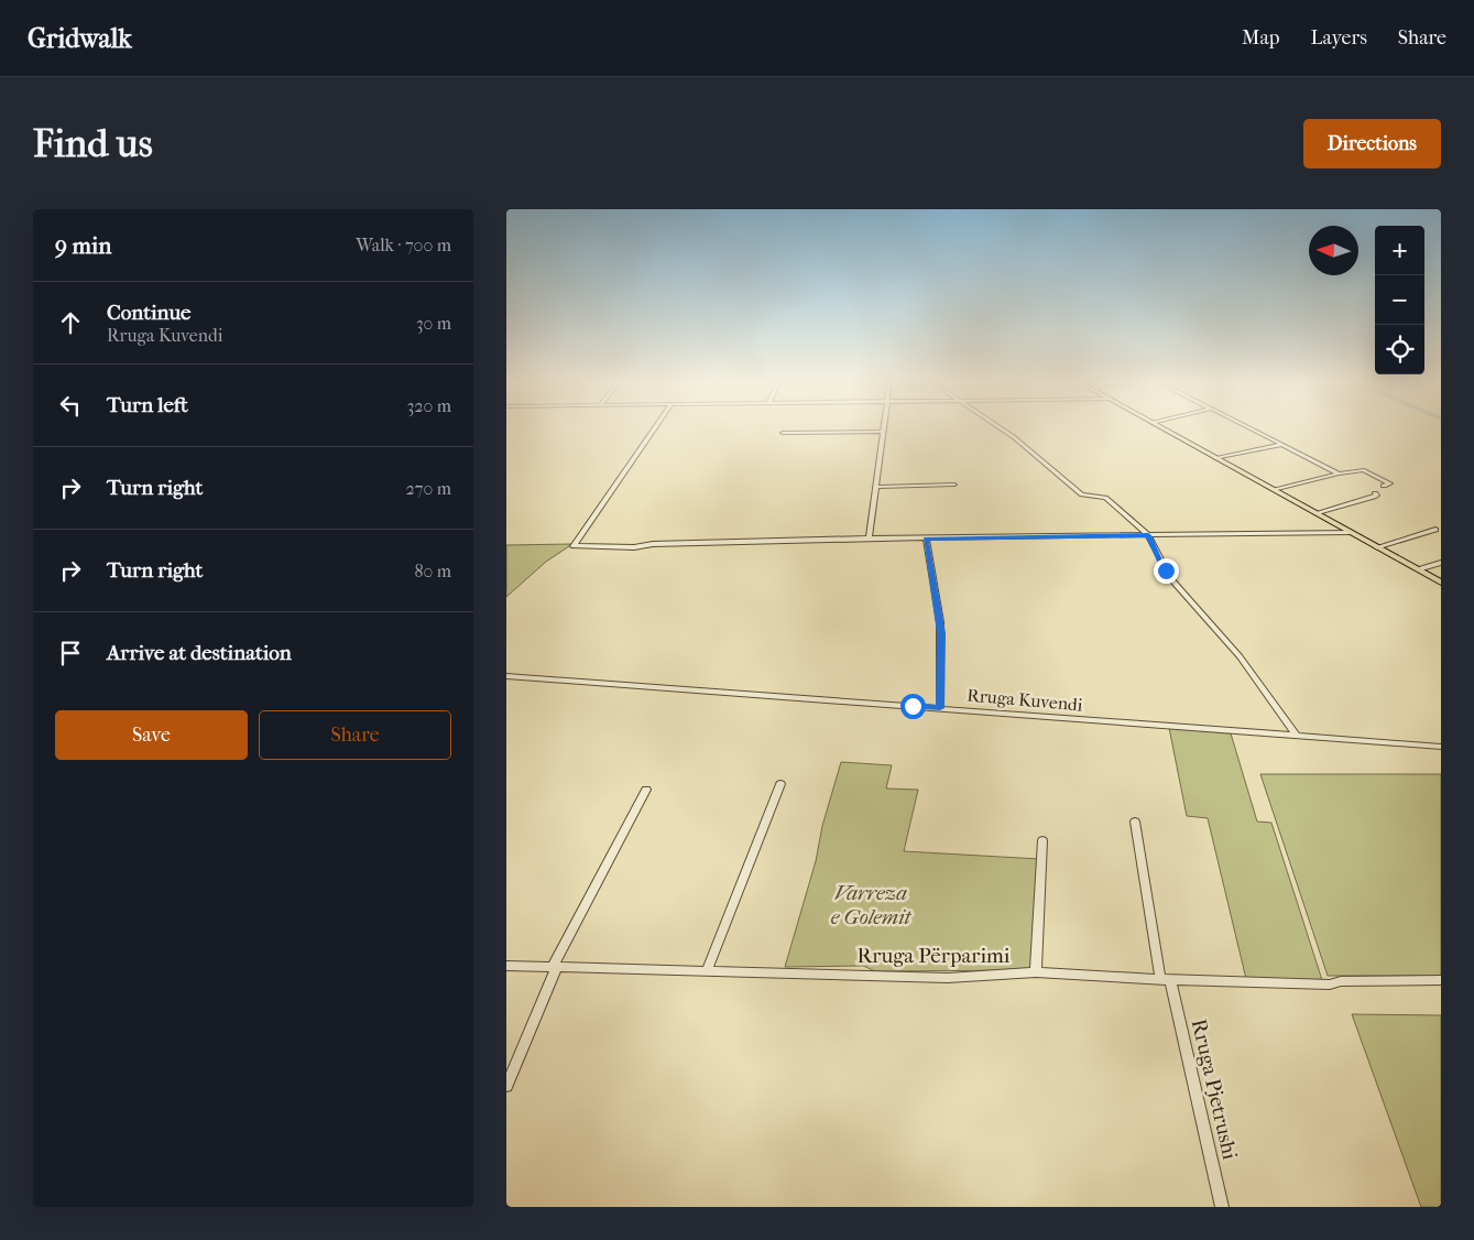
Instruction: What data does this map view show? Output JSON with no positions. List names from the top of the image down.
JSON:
{
  "streets": {
    "street": ["Rruga Kuvendi", "Rruga Përparimi", "Rruga Pjetrushi"]
  },
  "crossings": [
    ["Rruga Përparimi", "Rruga Pjetrushi"]
  ],
  "parks": ["Varreza e Golemit"],
  "north": "left",
  "page": {
    "header": "Gridwalk",
    "nav": ["Map", "Layers", "Share"],
    "buttons": [
      "Directions",
      ["Save", "Share"]
    ],
    "title": "Find us",
    "heading": ["9 min", "Walk · 700 m"],
    "map_buttons": ["+", "−"],
    "list": [
      ["Continue", "Rruga Kuvendi", "30 m"],
      ["Turn left", "320 m"],
      ["Turn right", "270 m"],
      ["Turn right", "80 m"],
      "Arrive at destination"
    ]
  }
}
